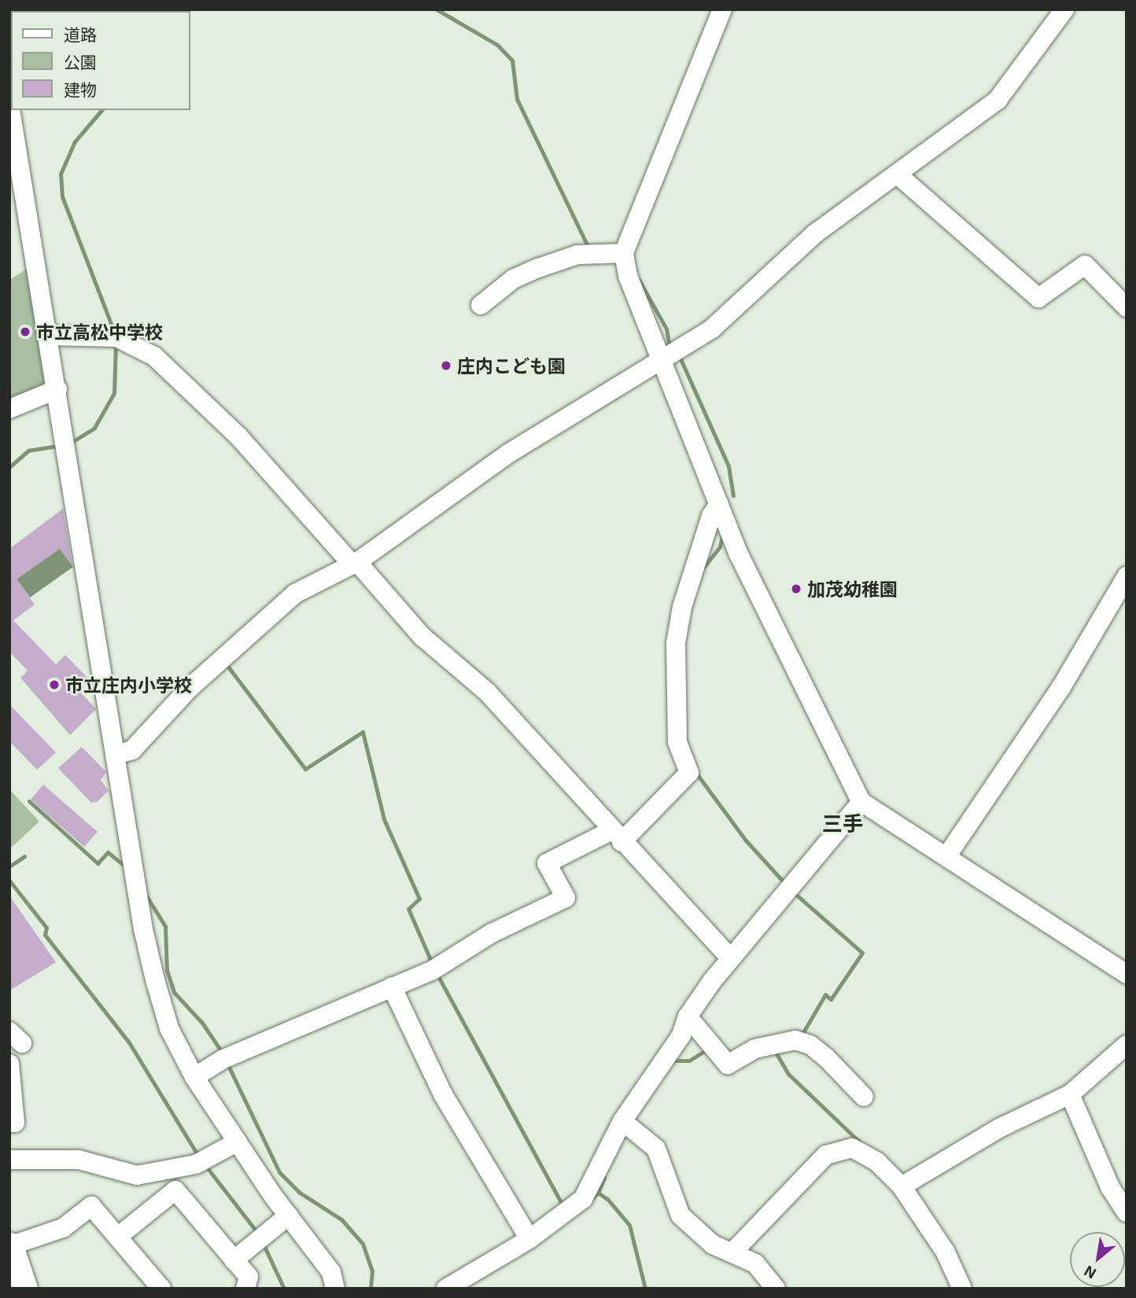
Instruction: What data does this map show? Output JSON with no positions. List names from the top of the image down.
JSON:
{
  "districts": ["三手"],
  "places": [
    "市立高松中学校",
    "庄内こども園",
    "加茂幼稚園",
    "市立庄内小学校"
  ],
  "legend": ["道路", "公園", "建物"],
  "north": "bottom left"
}
